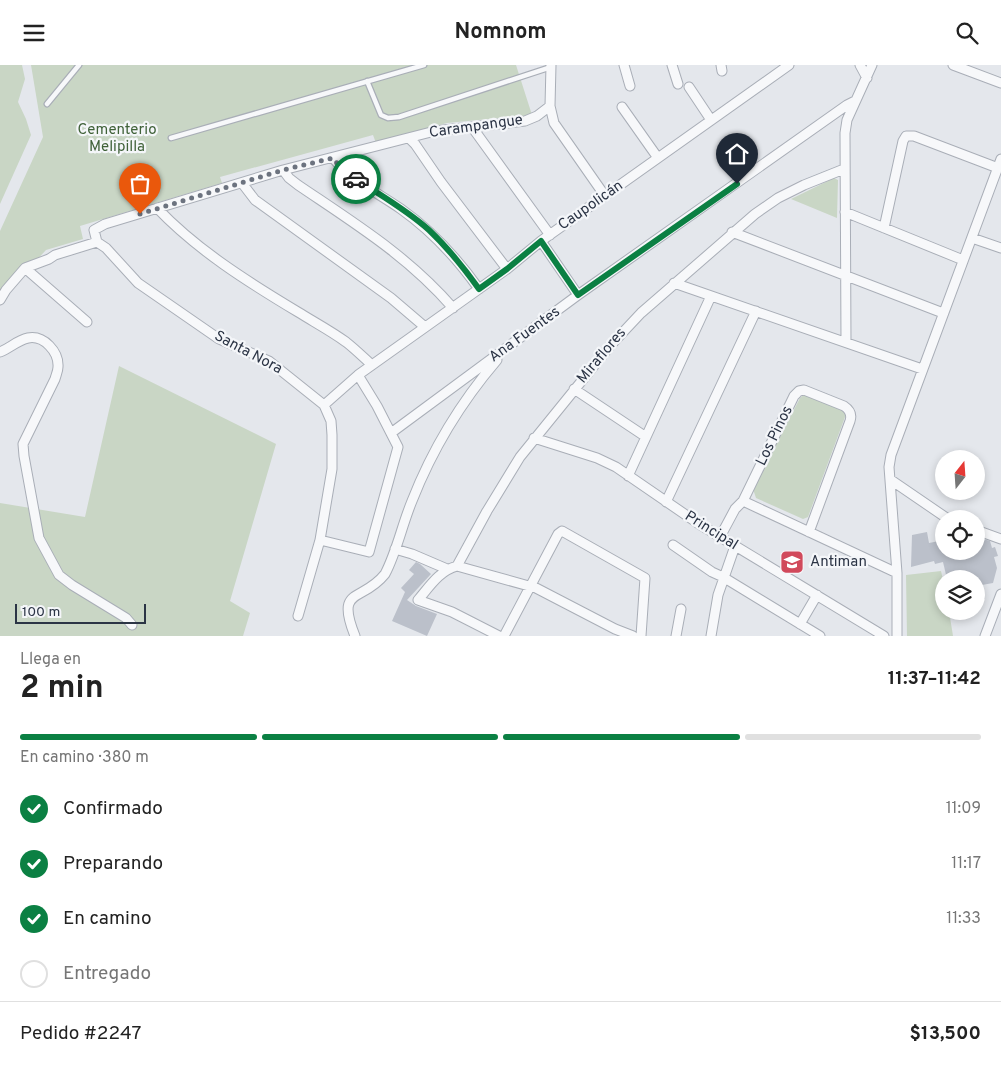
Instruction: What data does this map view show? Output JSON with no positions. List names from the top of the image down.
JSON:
{
  "streets": {
    "street": [
      "Carampangue",
      "Caupolicán",
      "Ana Fuentes",
      "Santa Nora",
      "Miraflores",
      "Los Pinos",
      "Principal"
    ]
  },
  "crossings": [
    ["Carampangue", "Santa Nora"],
    ["Caupolicán", "Santa Nora"],
    ["Miraflores", "Principal"],
    ["Los Pinos", "Principal"]
  ],
  "parks": ["Cementerio Melipilla"],
  "places": {
    "school or university": ["Antiman"]
  },
  "scale_bar": "100 m",
  "north": "top",
  "page": {
    "header": "Nomnom",
    "scale": "100 m",
    "heading": ["2 min", "Llega en", "11:37–11:42"],
    "panel": ["Pedido #2247", "$13,500"],
    "bar": "En camino · 380 m",
    "list": [
      ["Confirmado", "11:09"],
      ["Preparando", "11:17"],
      ["En camino", "11:33"],
      "Entregado"
    ]
  }
}
